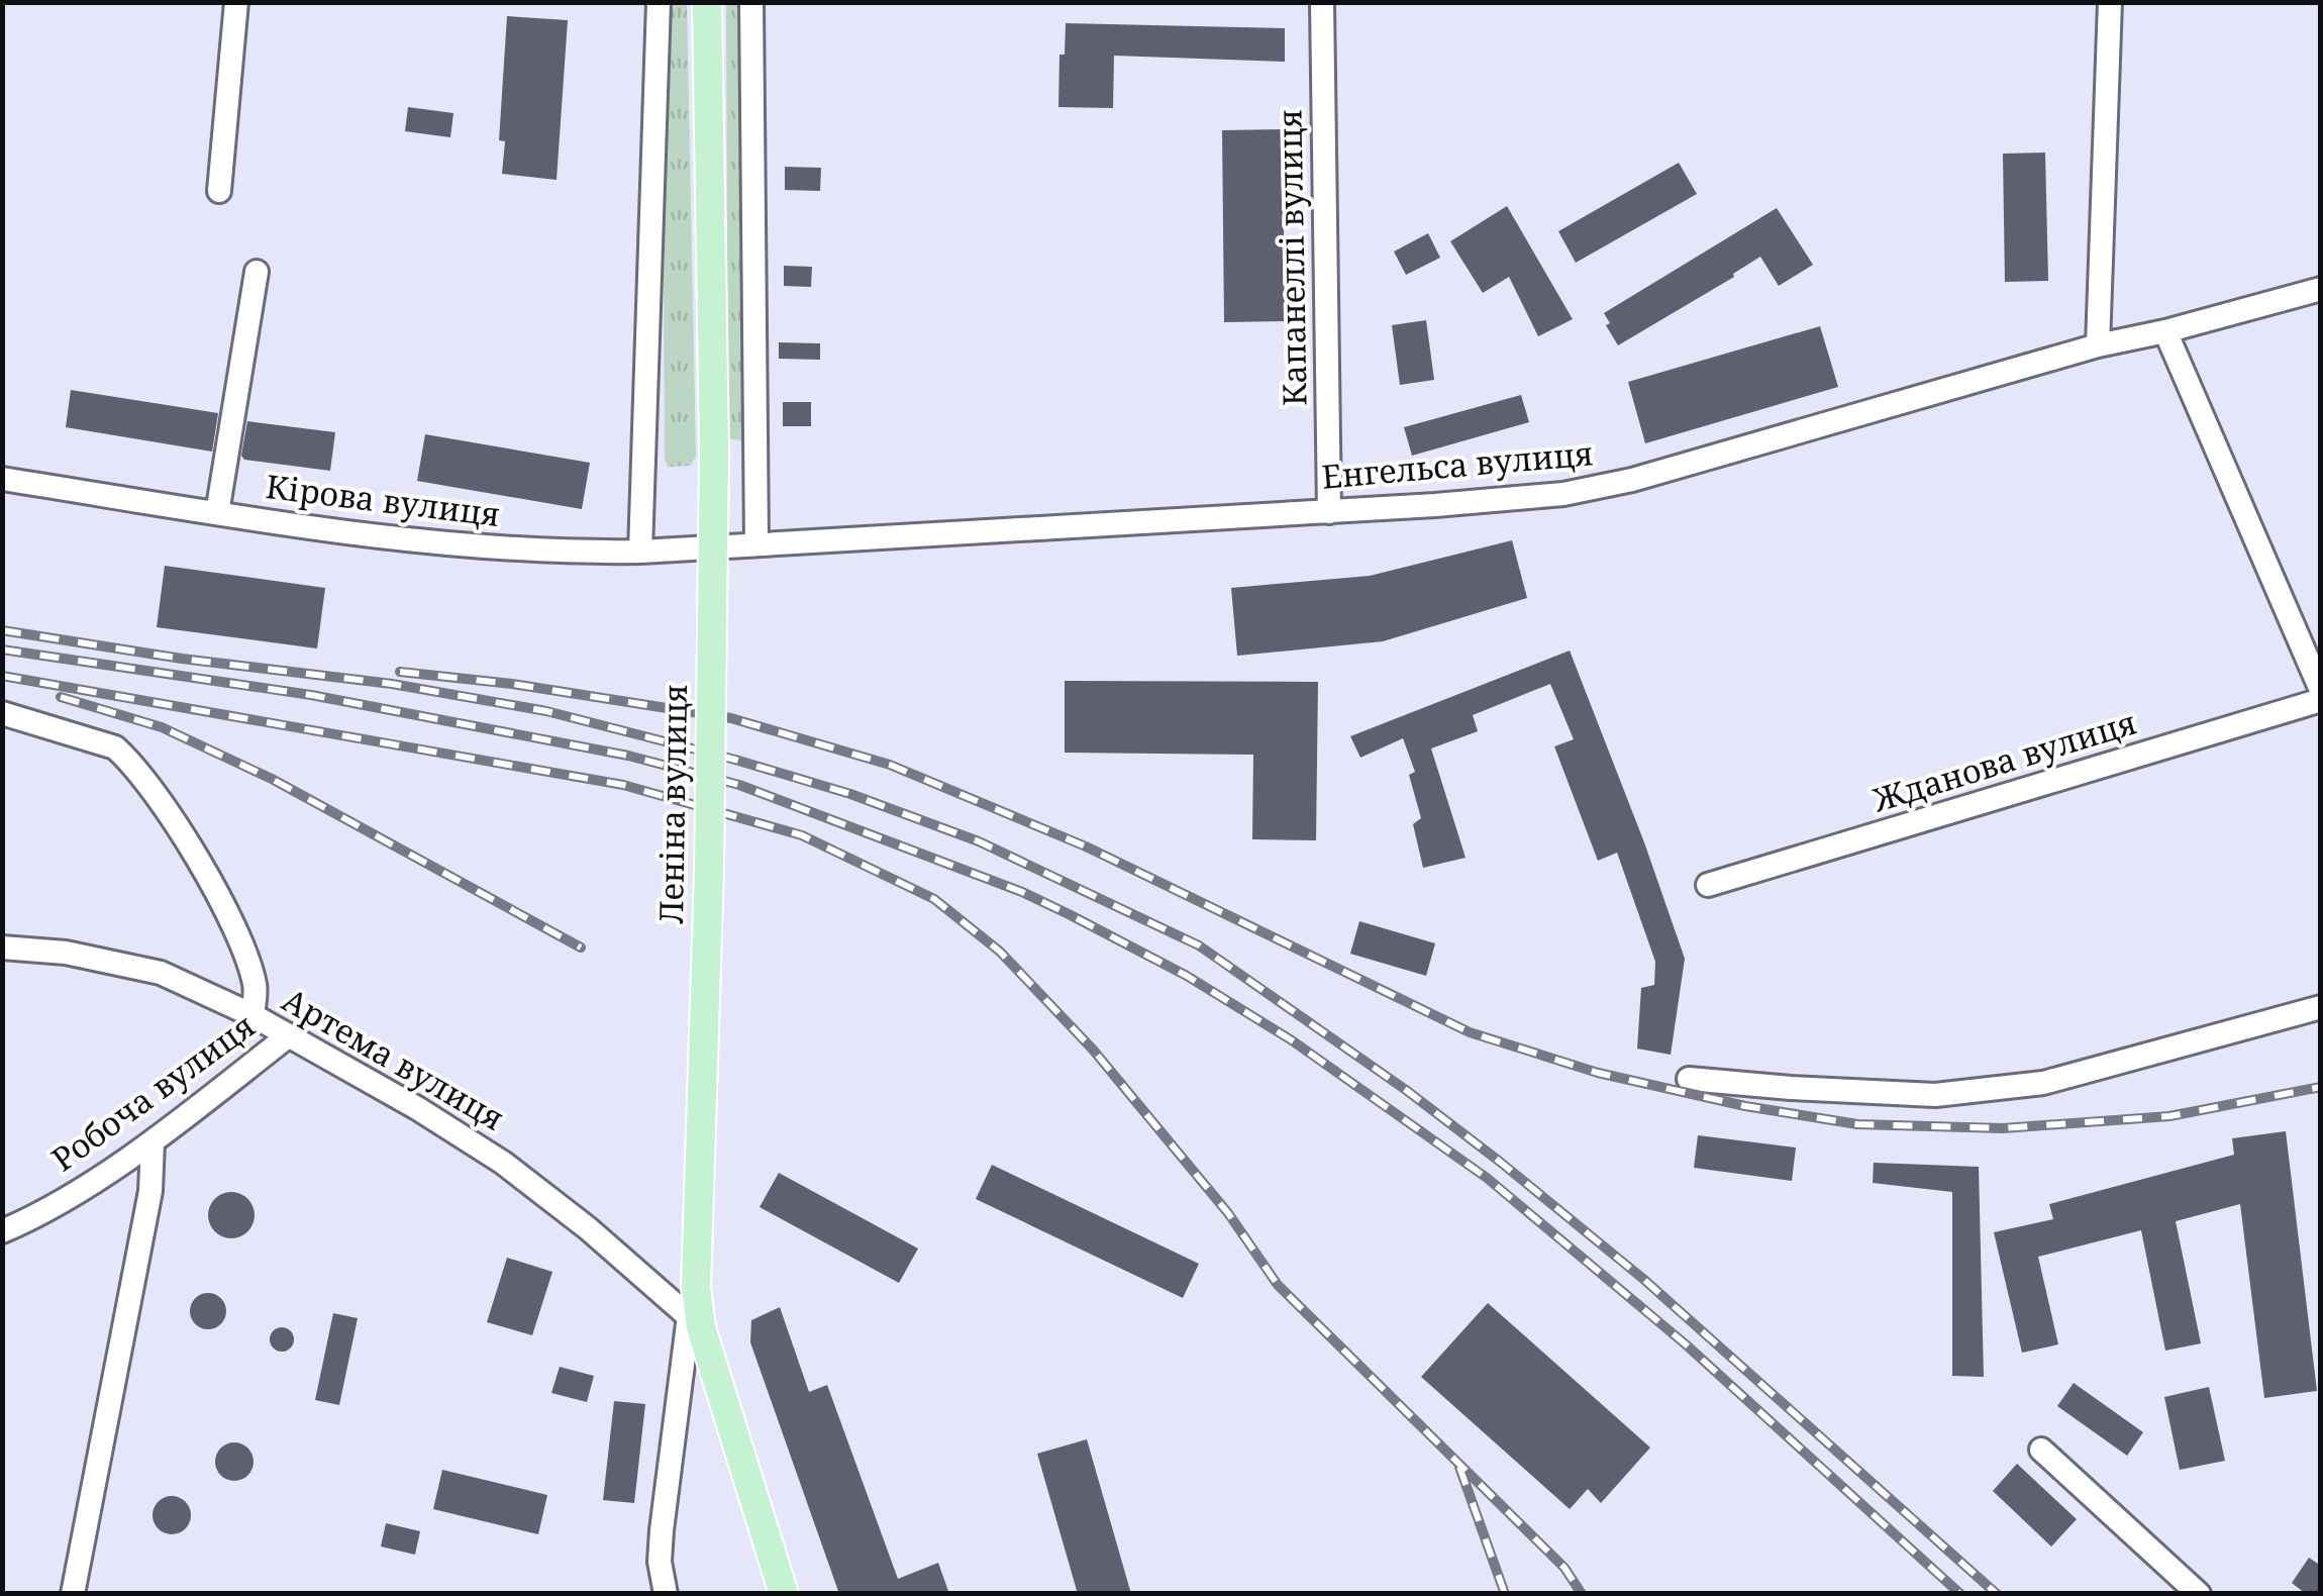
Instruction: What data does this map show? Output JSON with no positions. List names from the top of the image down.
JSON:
{
  "streets": {
    "main road": ["Леніна вулиця"],
    "street": [
      "Капанеллі вулиця",
      "Енгельса вулиця",
      "Кірова вулиця",
      "Жданова вулиця",
      "Артема вулиця",
      "Робоча вулиця"
    ]
  },
  "crossings": [
    ["Капанеллі вулиця", "Енгельса вулиця"],
    ["Енгельса вулиця", "Кірова вулиця"],
    ["Леніна вулиця", "Артема вулиця"],
    ["Артема вулиця", "Робоча вулиця"]
  ]
}
